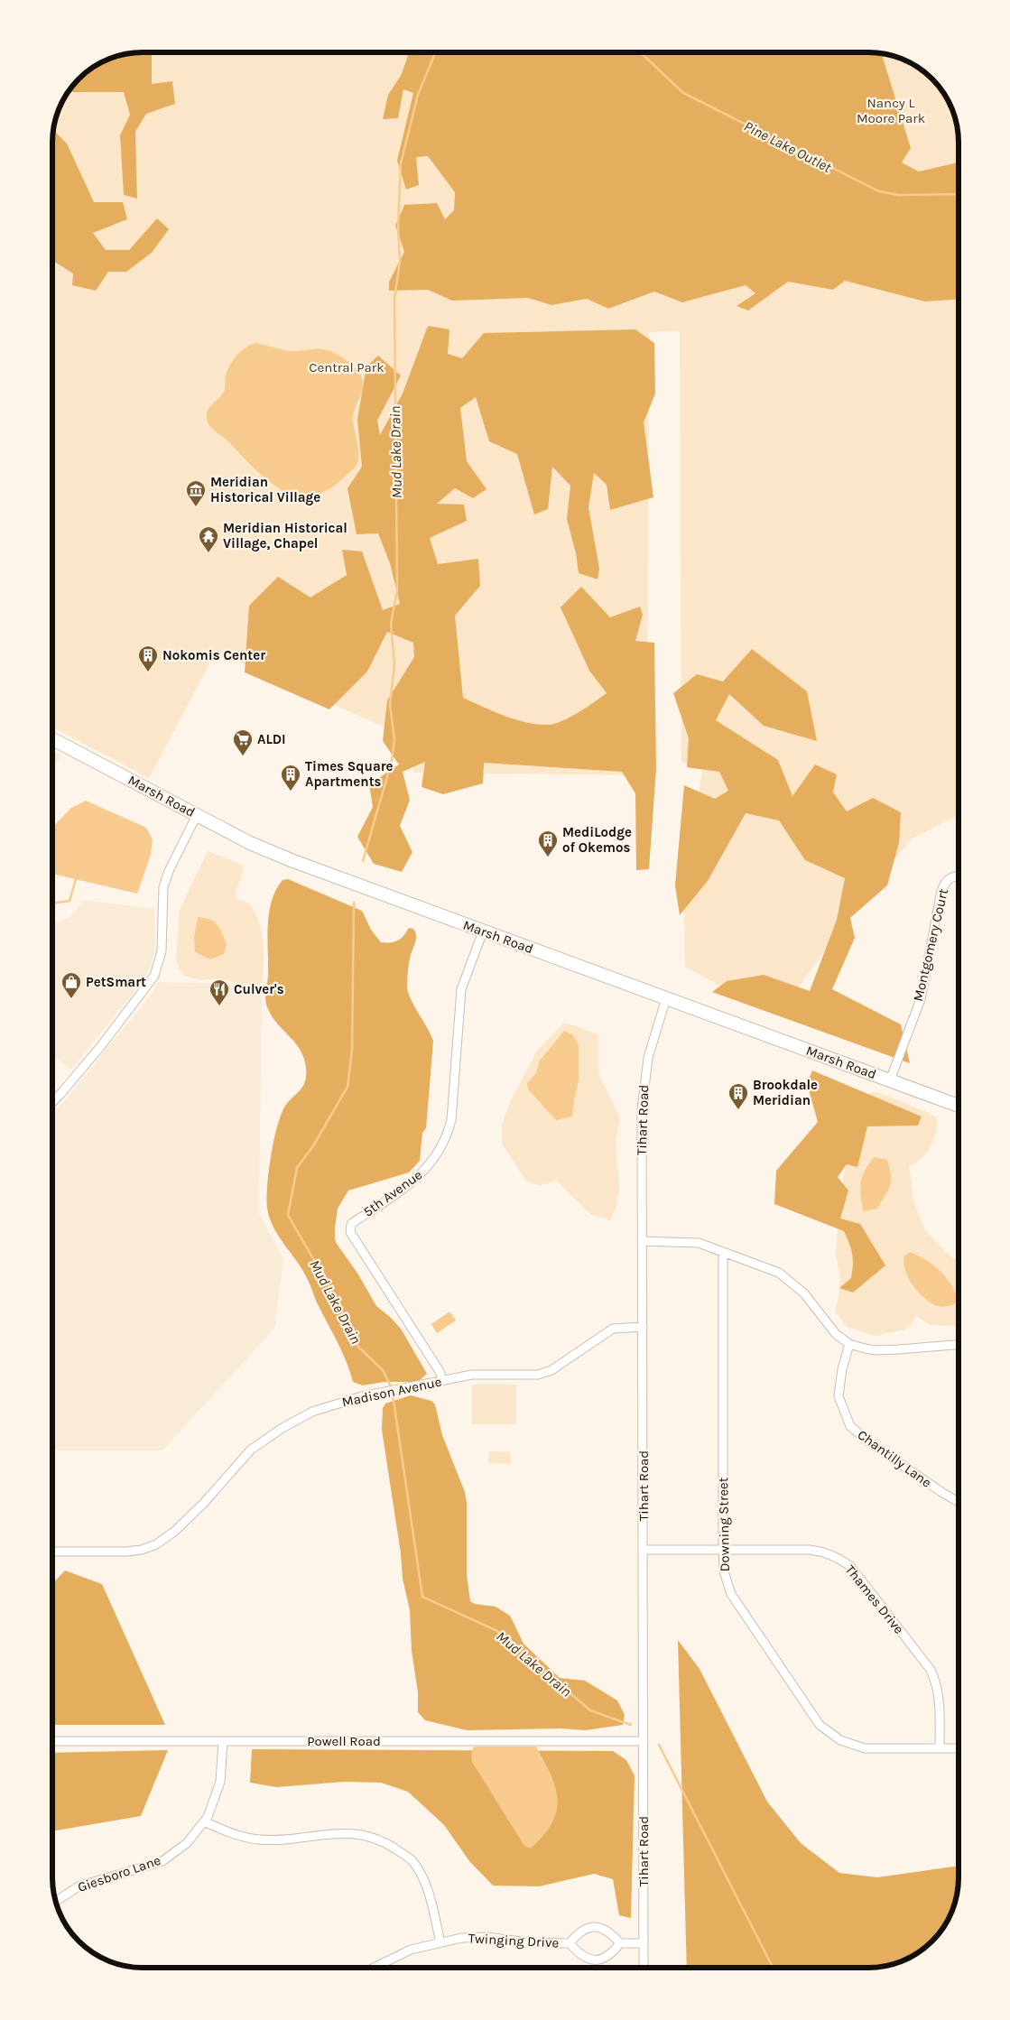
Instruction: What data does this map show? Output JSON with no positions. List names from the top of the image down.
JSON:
{
  "streets": {
    "main road": ["Marsh Road"],
    "street": [
      "Montgomery Court",
      "Tihart Road",
      "5th Avenue",
      "Madison Avenue",
      "Chantilly Lane",
      "Downing Street",
      "Thames Drive",
      "Powell Road",
      "Giesboro Lane",
      "Twinging Drive"
    ]
  },
  "crossings": [
    ["Marsh Road", "Montgomery Court"],
    ["Marsh Road", "Tihart Road"],
    ["Marsh Road", "5th Avenue"],
    ["Tihart Road", "Madison Avenue"],
    ["Tihart Road", "Thames Drive"],
    ["Tihart Road", "Powell Road"],
    ["5th Avenue", "Madison Avenue"],
    ["Downing Street", "Thames Drive"],
    ["Powell Road", "Giesboro Lane"]
  ],
  "water": ["Pine Lake Outlet", "Mud Lake Drain"],
  "parks": ["Nancy L Moore Park", "Central Park"],
  "places": {
    "museum": ["Meridian Historical Village"],
    "temple": ["Meridian Historical Village, Chapel"],
    "building": [
      "Nokomis Center",
      "Times Square Apartments",
      "MediLodge of Okemos",
      "Brookdale Meridian"
    ],
    "supermarket": ["ALDI"],
    "shop": ["PetSmart"],
    "restaurant": ["Culver's"]
  }
}
